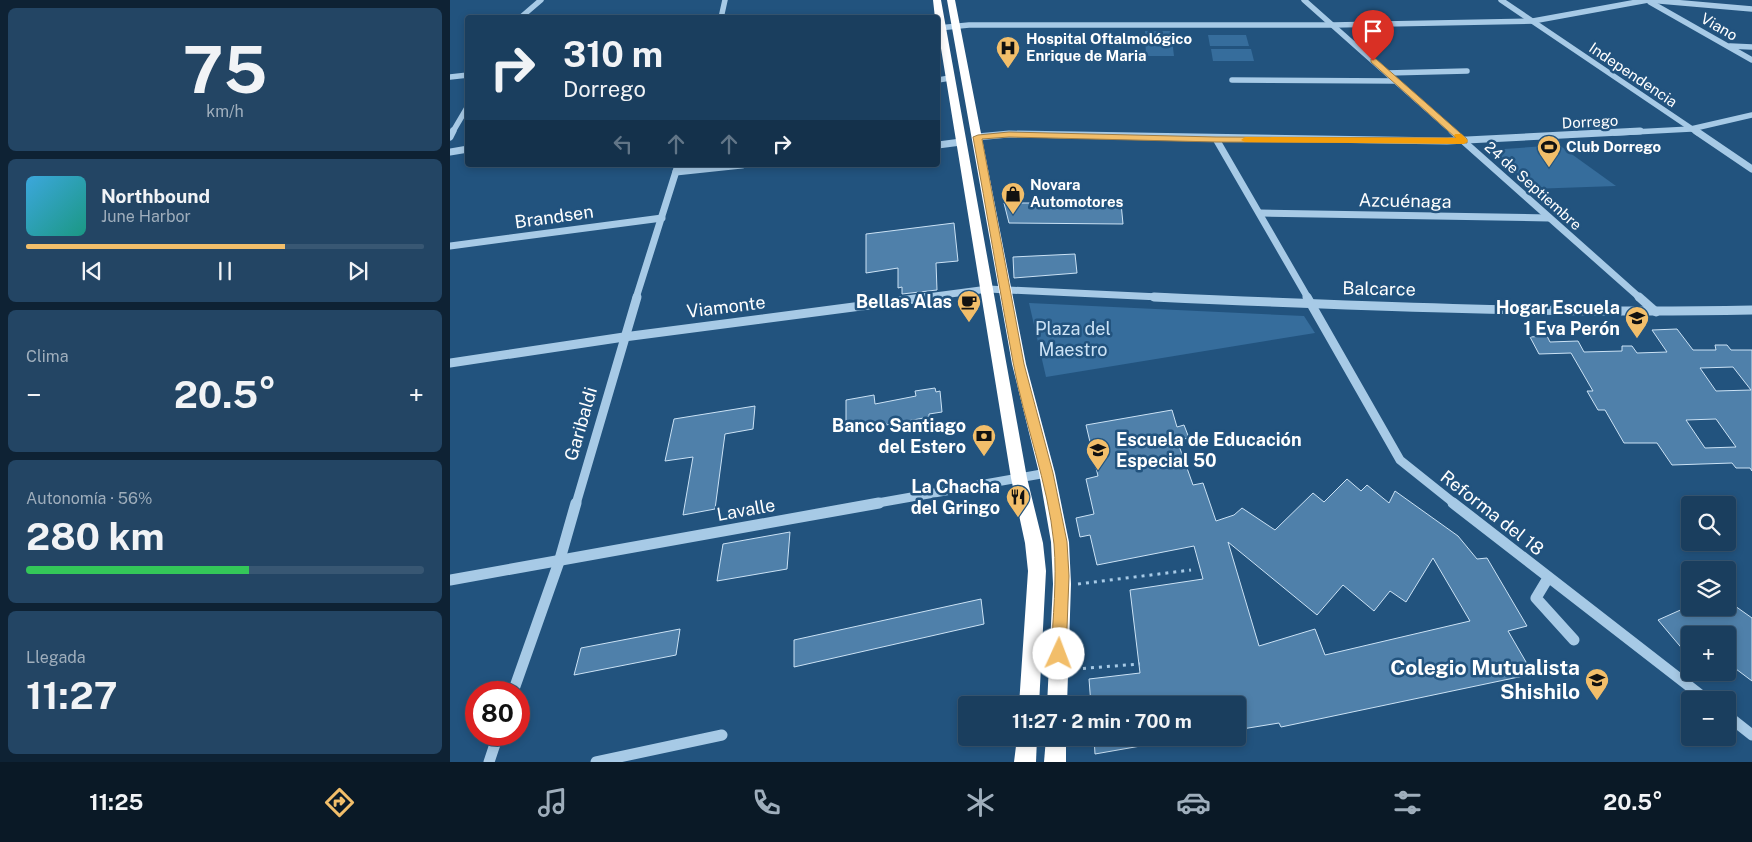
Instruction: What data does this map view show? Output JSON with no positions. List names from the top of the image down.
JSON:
{
  "streets": {
    "street": [
      "Viano",
      "Independencia",
      "Dorrego",
      "24 de Septiembre",
      "Azcuénaga",
      "Brandsen",
      "Balcarce",
      "Viamonte",
      "Garibaldi",
      "Lavalle",
      "Reforma del 18"
    ]
  },
  "crossings": [
    ["Independencia", "Dorrego"],
    ["Dorrego", "24 de Septiembre"],
    ["Dorrego", "Reforma del 18"],
    ["24 de Septiembre", "Azcuénaga"],
    ["24 de Septiembre", "Balcarce"],
    ["Azcuénaga", "Reforma del 18"],
    ["Brandsen", "Garibaldi"],
    ["Balcarce", "Viamonte"],
    ["Balcarce", "Reforma del 18"],
    ["Viamonte", "Garibaldi"],
    ["Garibaldi", "Lavalle"]
  ],
  "parks": ["Plaza del Maestro"],
  "places": {
    "hospital": ["Hospital Oftalmológico Enrique de Maria"],
    "sports": ["Club Dorrego"],
    "shop": ["Novara Automotores"],
    "cafe": ["Bellas Alas"],
    "school or university": ["Hogar Escuela 1 Eva Perón", "Escuela de Educación Especial 50", "Colegio Mutualista Shishilo"],
    "bank": ["Banco Santiago del Estero"],
    "restaurant": ["La Chacha del Gringo"]
  },
  "page": {
    "tile": [
      ["75", "km/h"],
      "Clima",
      ["Autonomía · 56%", "280 km"],
      ["Llegada", "11:27"]
    ],
    "turn": ["310 m", "Dorrego"],
    "song": ["Northbound", "June Harbor"],
    "heat": ["−", "20.5°", "+"],
    "map_buttons": ["+", "−"],
    "limit": "80",
    "trip": "11:27 · 2 min · 700 m",
    "tabs": ["11:25", "20.5°"]
  }
}
